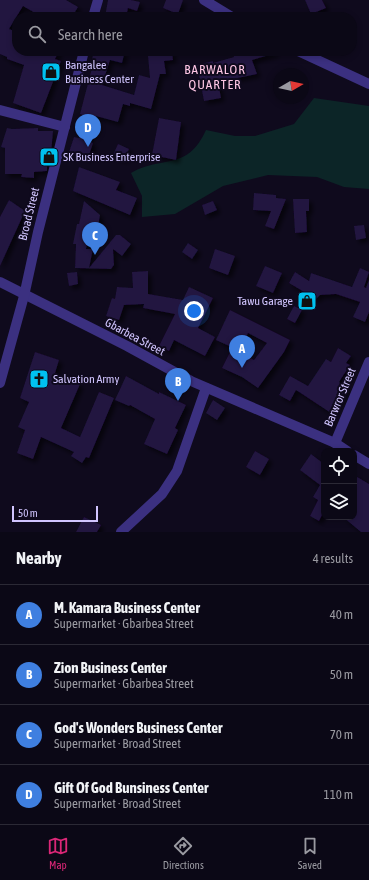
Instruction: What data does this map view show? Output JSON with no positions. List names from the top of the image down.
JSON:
{
  "streets": {
    "street": ["Broad Street", "Gbarbea Street", "Barwror Street"]
  },
  "crossings": [
    ["Broad Street", "Gbarbea Street"],
    ["Gbarbea Street", "Barwror Street"]
  ],
  "districts": ["BARWALOR QUARTER"],
  "places": {
    "shop": ["Bangalee Business Center", "SK Business Enterprise", "Tawu Garage"],
    "church": ["Salvation Army"]
  },
  "scale_bar": "50 m",
  "north": "right",
  "page": {
    "search": "Search here",
    "pins": [
      "D",
      "C",
      "A",
      "B"
    ],
    "scale": "50 m",
    "heading": ["Nearby", "4 results"],
    "list": [
      {
        "mark": "A",
        "name": "M. Kamara Business Center",
        "note": "Supermarket · Gbarbea Street",
        "value": "40 m"
      },
      {
        "mark": "B",
        "name": "Zion Business Center",
        "note": "Supermarket · Gbarbea Street",
        "value": "50 m"
      },
      {
        "mark": "C",
        "name": "God's Wonders Business Center",
        "note": "Supermarket · Broad Street",
        "value": "70 m"
      },
      {
        "mark": "D",
        "name": "Gift Of God Bunsiness Center",
        "note": "Supermarket · Broad Street",
        "value": "110 m"
      }
    ],
    "nav": ["Map", "Directions", "Saved"]
  }
}
